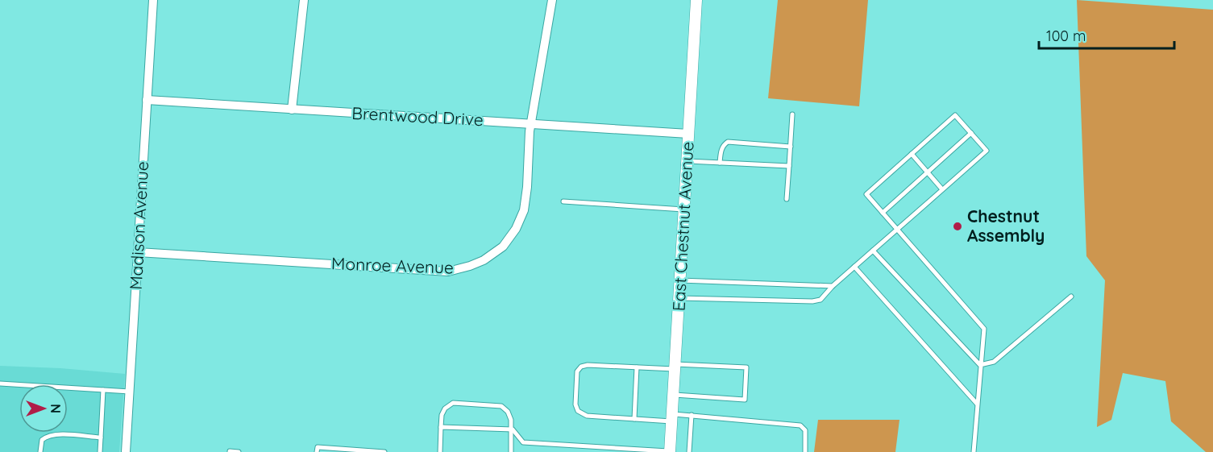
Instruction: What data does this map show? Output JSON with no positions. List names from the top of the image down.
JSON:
{
  "streets": {
    "street": [
      "Brentwood Drive",
      "Madison Avenue",
      "East Chestnut Avenue",
      "Monroe Avenue"
    ]
  },
  "crossings": [
    ["Brentwood Drive", "Madison Avenue"],
    ["Brentwood Drive", "East Chestnut Avenue"],
    ["Brentwood Drive", "Monroe Avenue"],
    ["Madison Avenue", "Monroe Avenue"]
  ],
  "places": ["Chestnut Assembly"],
  "scale_bar": "100 m",
  "north": "right"
}
